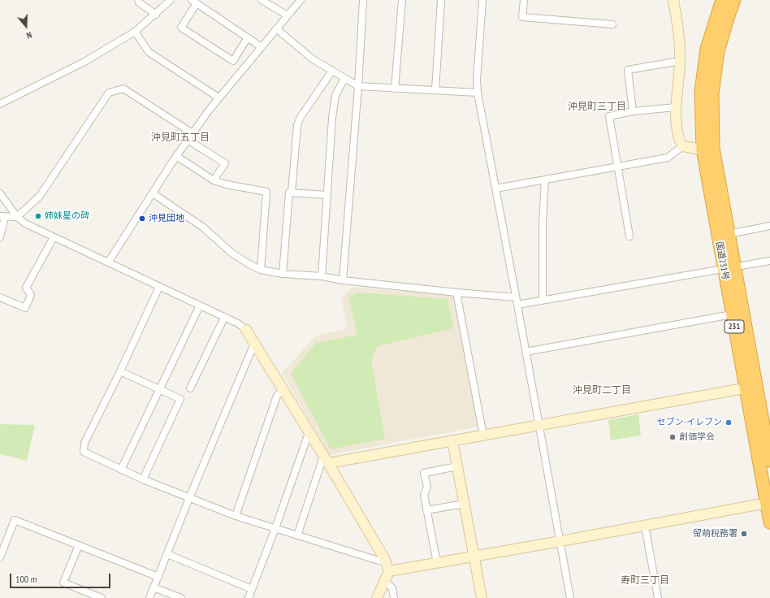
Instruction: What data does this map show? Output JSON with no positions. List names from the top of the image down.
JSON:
{
  "streets": {
    "highway": ["国道231号", "231"]
  },
  "districts": [
    "沖見町三丁目",
    "沖見町五丁目",
    "沖見町二丁目",
    "寿町三丁目"
  ],
  "places": [
    "姉妹星の碑",
    "沖見団地",
    "セブン-イレブン",
    "創価学会",
    "留萌税務署"
  ],
  "scale_bar": "100 m",
  "north": "bottom"
}
